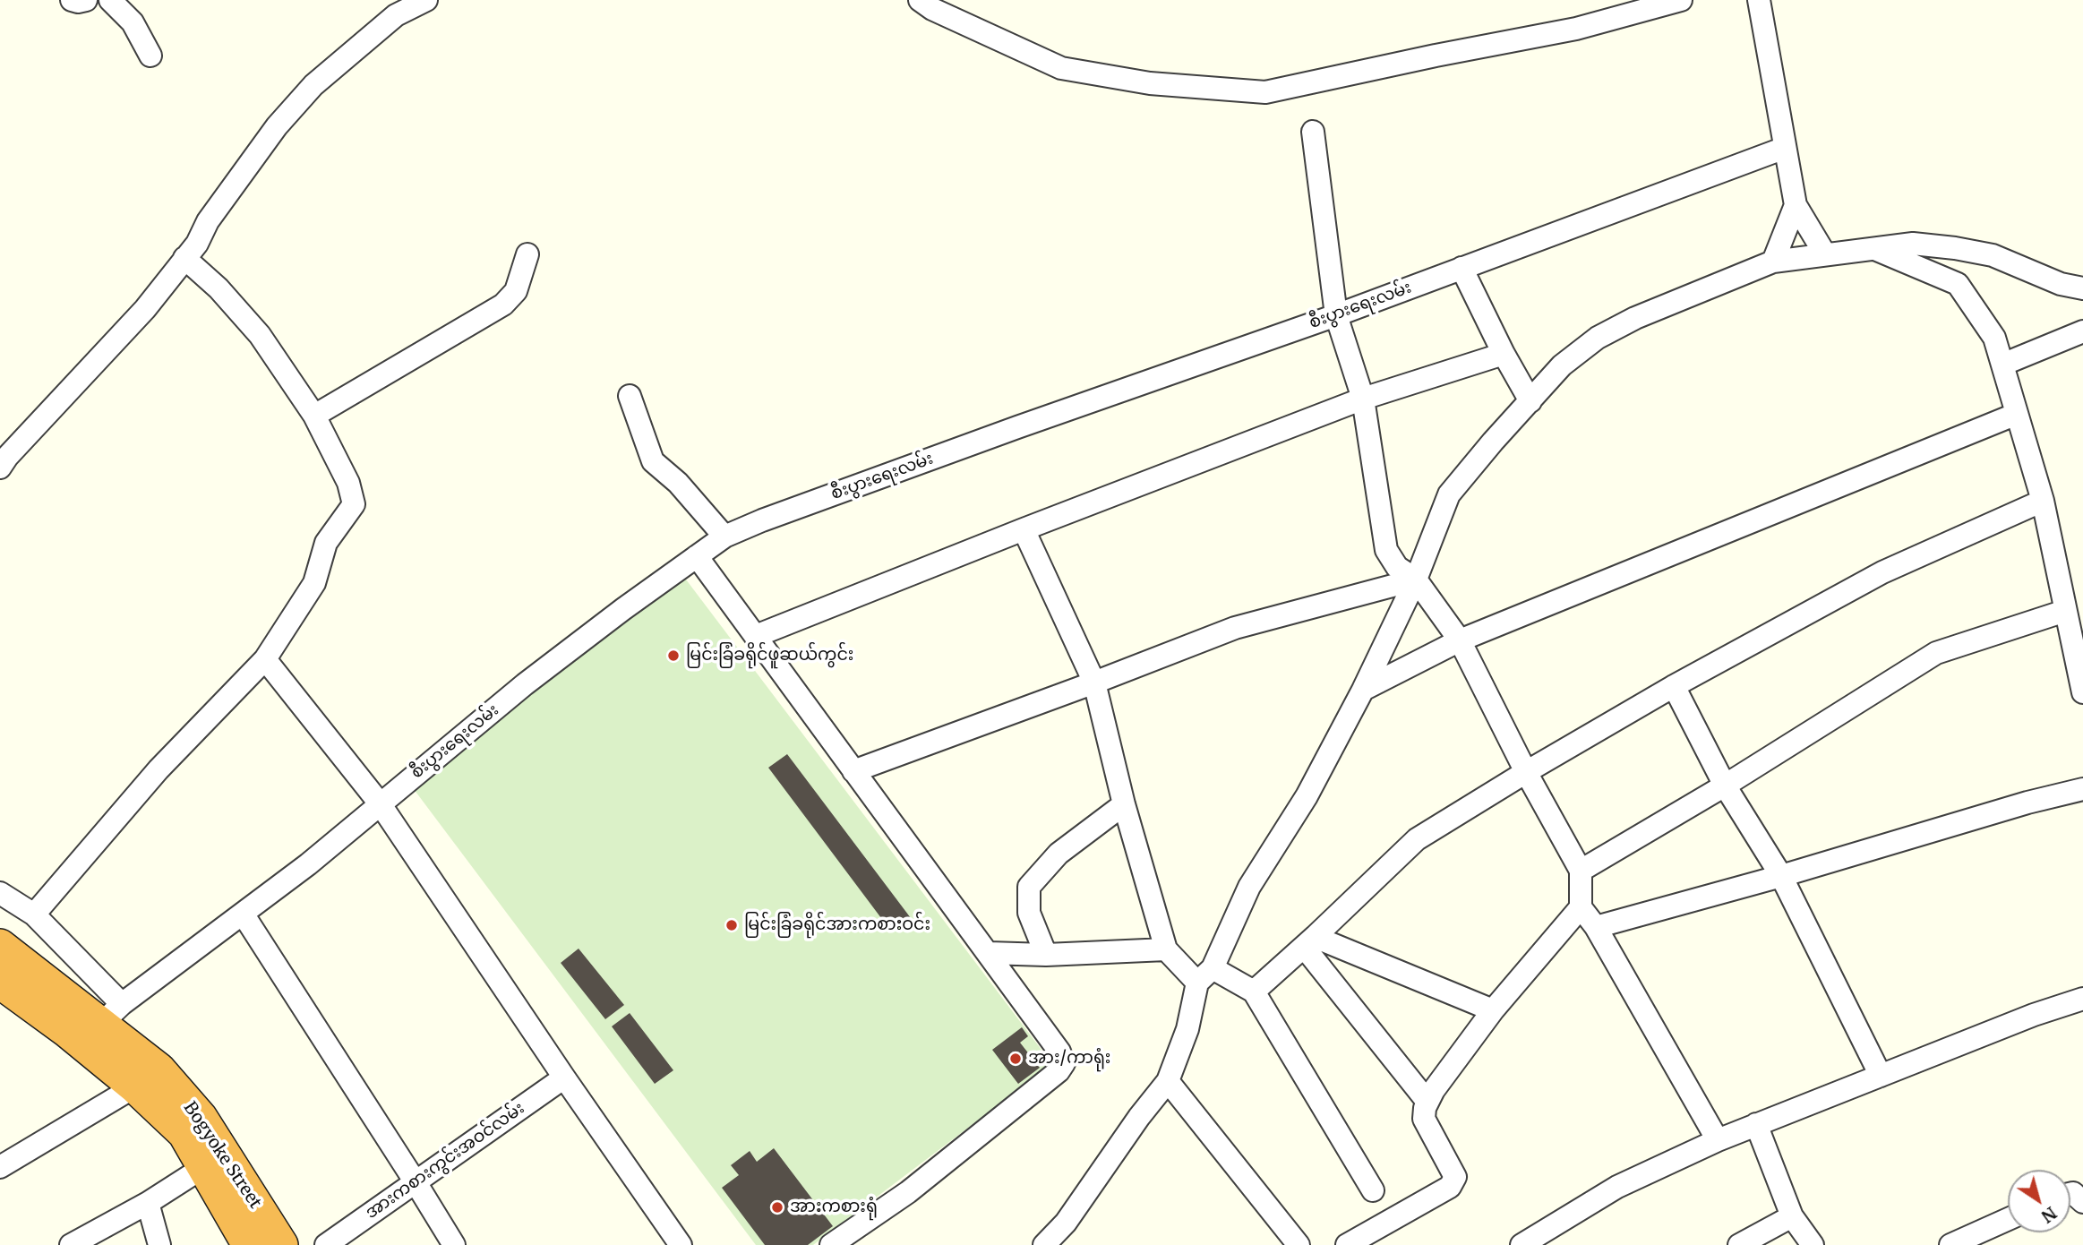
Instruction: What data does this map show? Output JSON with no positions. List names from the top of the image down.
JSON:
{
  "streets": {
    "highway": ["Bogyoke Street"],
    "street": ["စီးပွားရေးလမ်း", "အားကစားကွင်းအဝင်လမ်း"]
  },
  "places": [
    "မြင်းခြံခရိုင်ဖူဆယ်ကွင်း",
    "မြင်းခြံခရိုင်အားကစားဝင်း",
    "အား/ကာရုံး",
    "အားကစားရုံ"
  ],
  "north": "bottom right"
}
